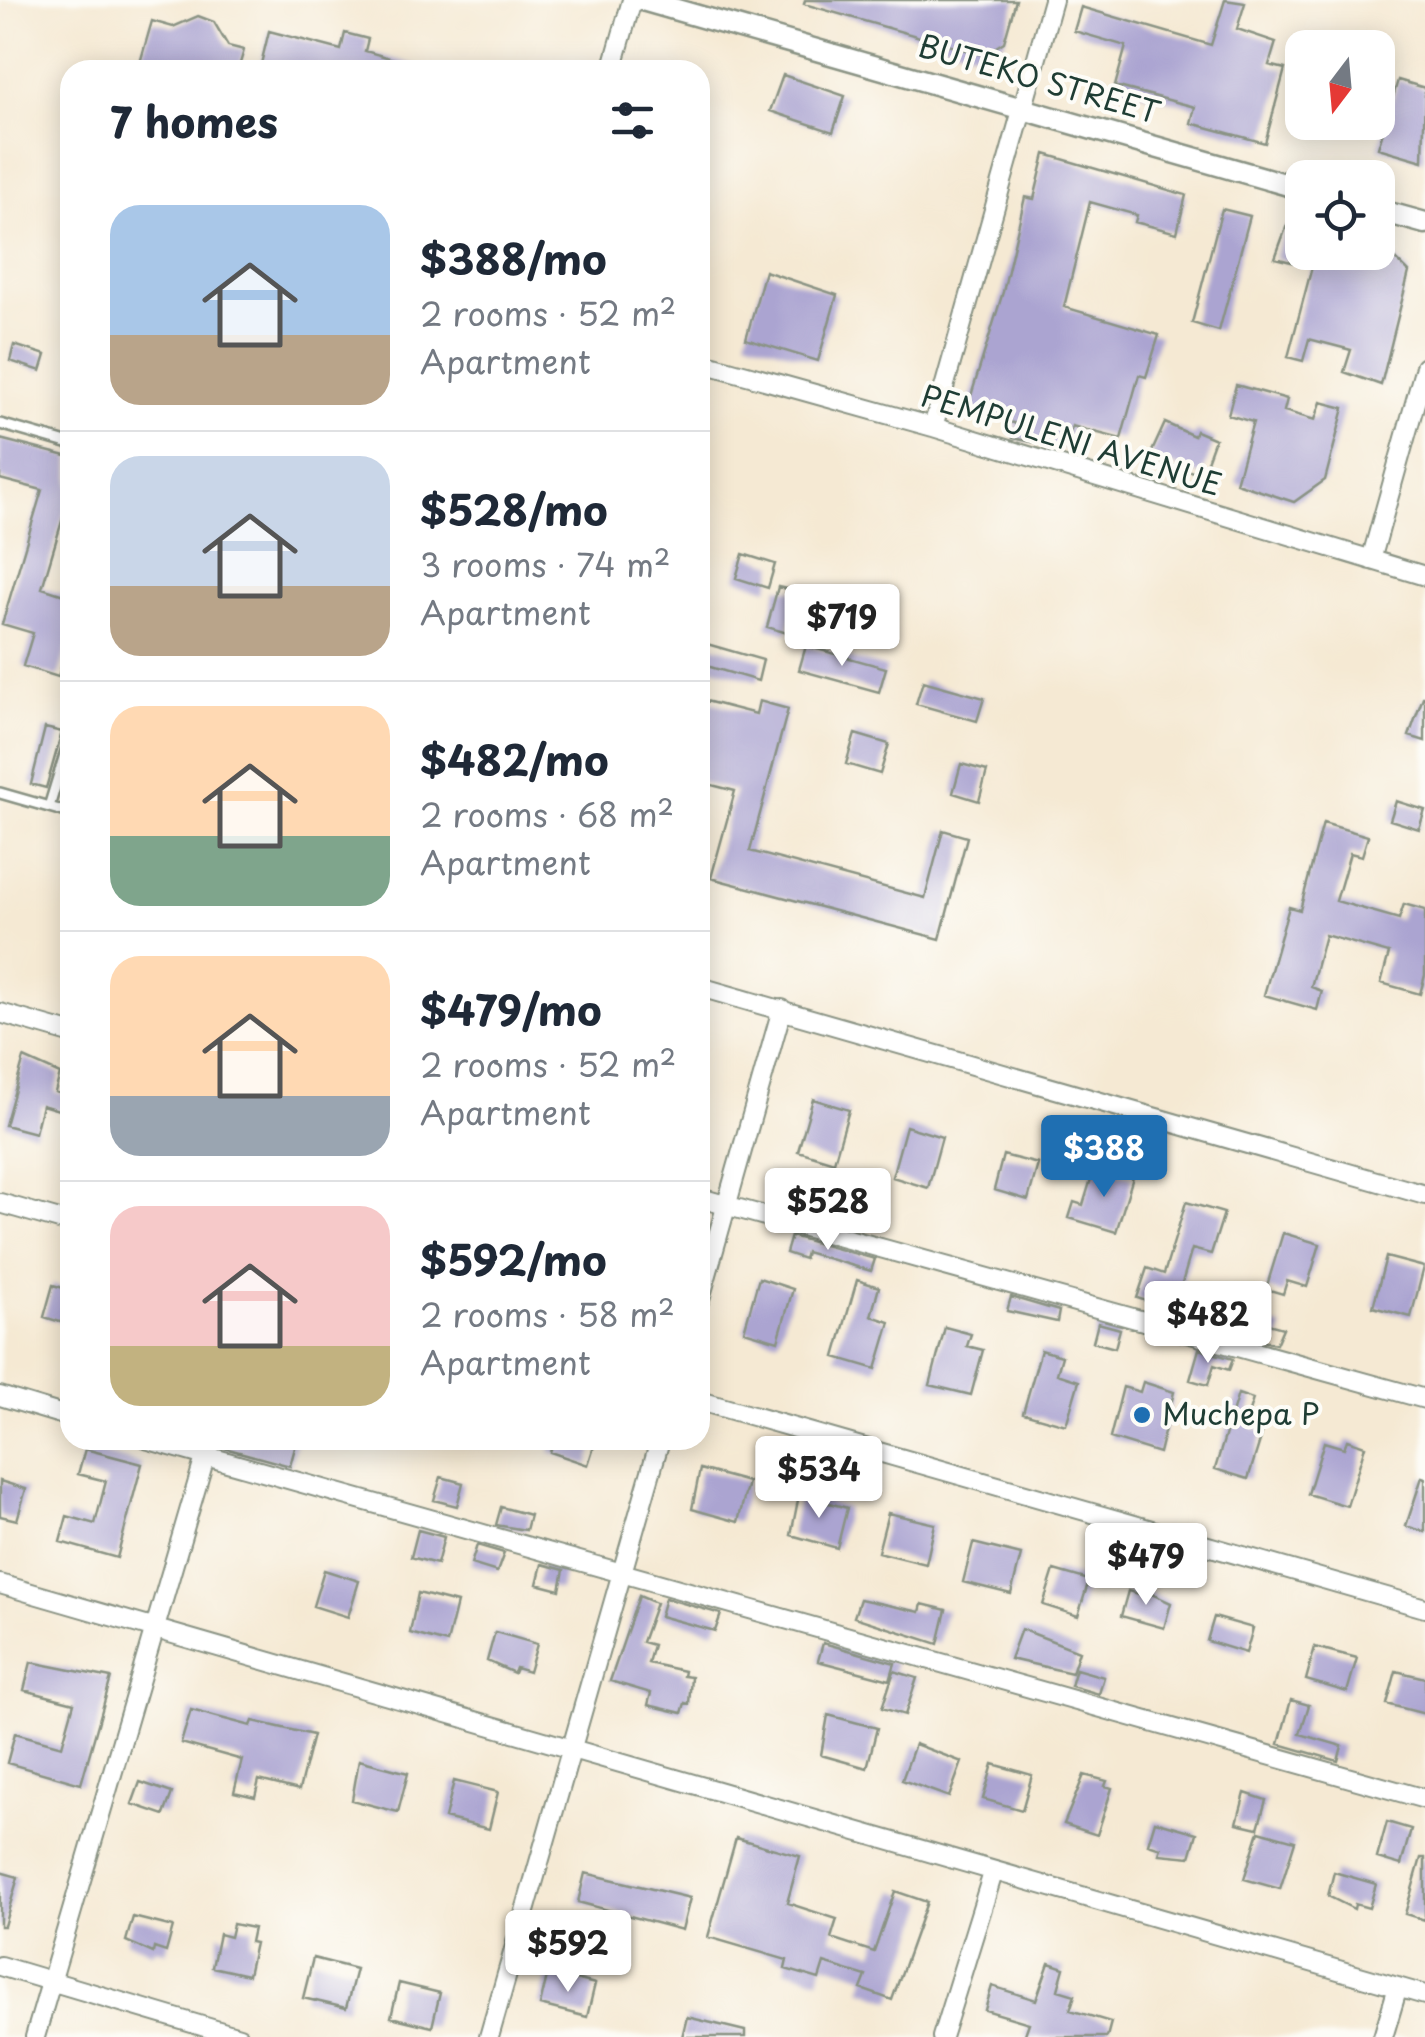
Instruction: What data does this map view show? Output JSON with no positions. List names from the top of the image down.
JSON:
{
  "streets": {
    "street": ["BUTEKO STREET", "PEMPULENI AVENUE"]
  },
  "places": ["Muchepa P"],
  "north": "bottom",
  "page": {
    "heading": "7 homes",
    "list": [
      {
        "name": "$388/mo",
        "note": "2 rooms · 52 m² · Apartment"
      },
      {
        "name": "$528/mo",
        "note": "3 rooms · 74 m² · Apartment"
      },
      {
        "name": "$482/mo",
        "note": "2 rooms · 68 m² · Apartment"
      },
      {
        "name": "$479/mo",
        "note": "2 rooms · 52 m² · Apartment"
      },
      {
        "name": "$592/mo",
        "note": "2 rooms · 58 m² · Apartment"
      }
    ],
    "price": [
      "$719",
      "$388",
      "$528",
      "$482",
      "$534",
      "$479",
      "$592"
    ]
  }
}
